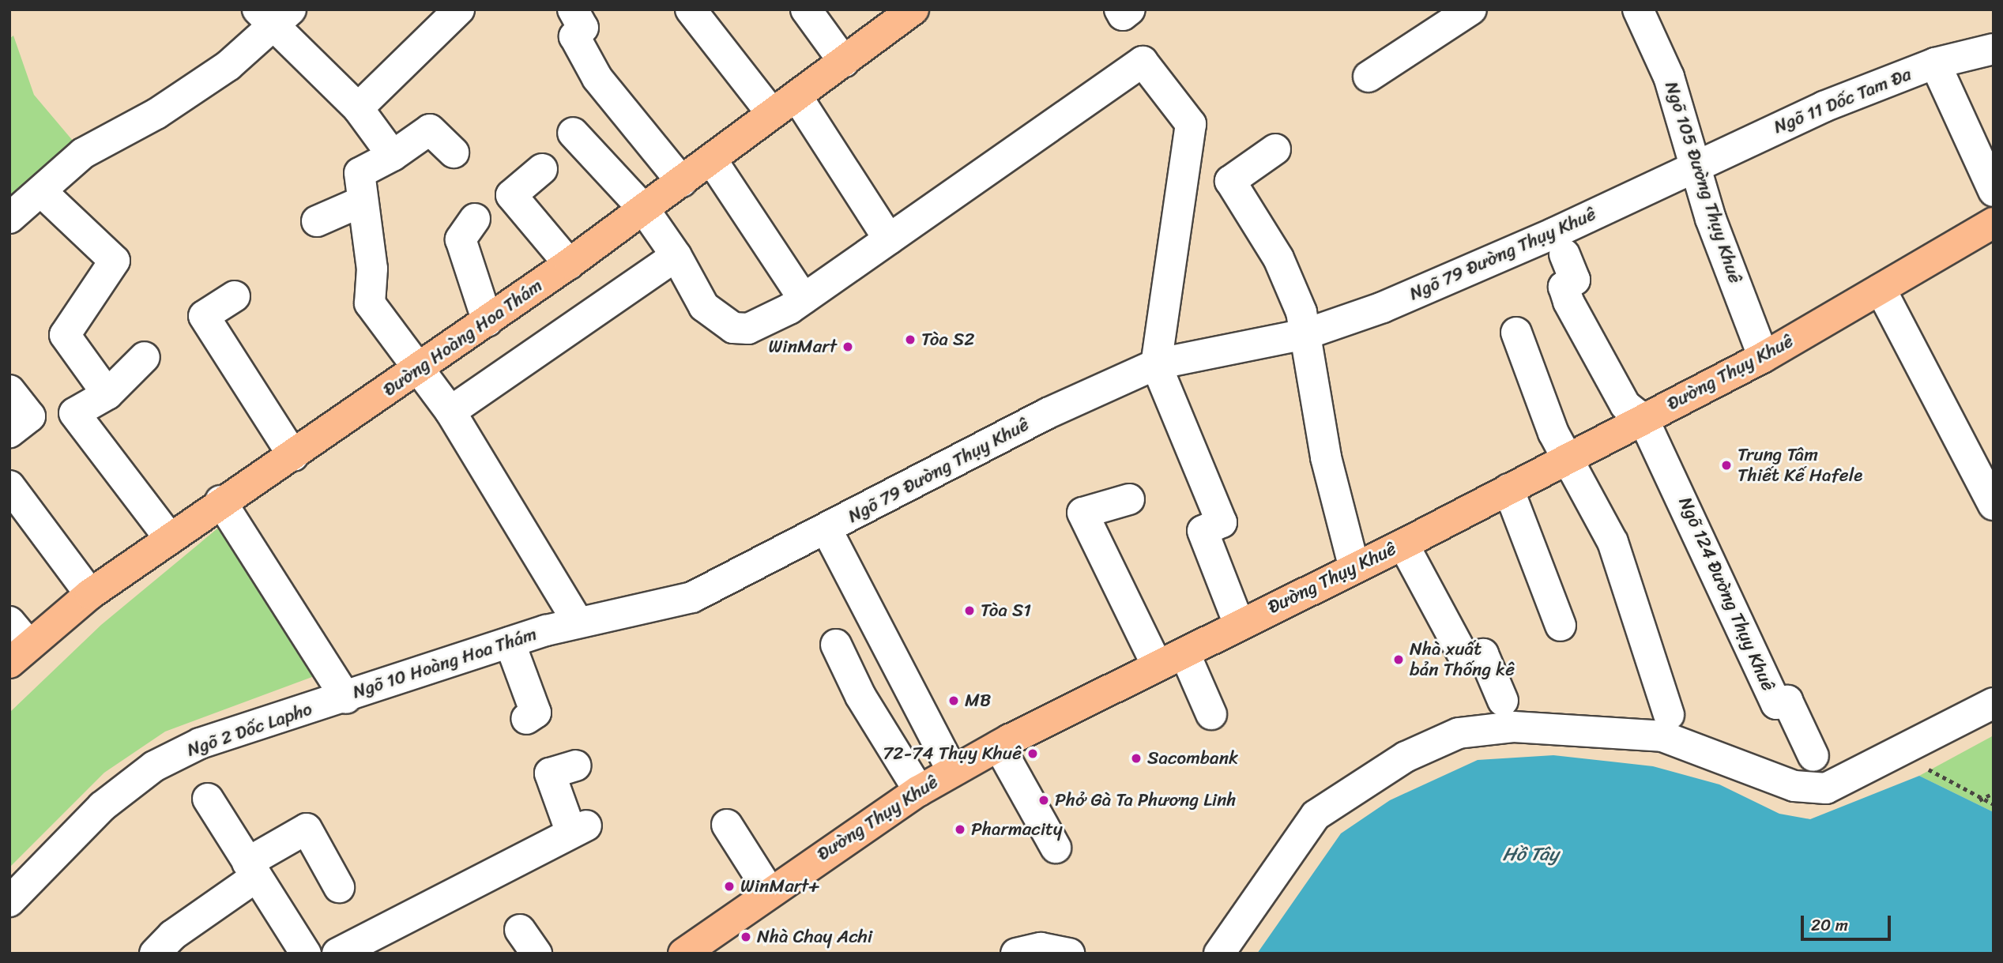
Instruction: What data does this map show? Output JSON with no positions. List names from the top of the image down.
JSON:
{
  "streets": {
    "main road": ["Đường Hoàng Hoa Thám", "Đường Thụy Khuê"],
    "street": [
      "Ngõ 11 Dốc Tam Đa",
      "Ngõ 105 Đường Thụy Khuê",
      "Ngõ 79 Đường Thụy Khuê",
      "Ngõ 124 Đường Thụy Khuê",
      "Ngõ 10 Hoàng Hoa Thám",
      "Ngõ 2 Dốc Lapho"
    ]
  },
  "crossings": [
    ["Ngõ 11 Dốc Tam Đa", "Ngõ 105 Đường Thụy Khuê"],
    ["Ngõ 11 Dốc Tam Đa", "Ngõ 79 Đường Thụy Khuê"],
    ["Ngõ 105 Đường Thụy Khuê", "Ngõ 79 Đường Thụy Khuê"],
    ["Ngõ 105 Đường Thụy Khuê", "Đường Thụy Khuê"],
    ["Ngõ 79 Đường Thụy Khuê", "Ngõ 10 Hoàng Hoa Thám"],
    ["Đường Hoàng Hoa Thám", "Ngõ 10 Hoàng Hoa Thám"],
    ["Đường Thụy Khuê", "Ngõ 124 Đường Thụy Khuê"],
    ["Ngõ 10 Hoàng Hoa Thám", "Ngõ 2 Dốc Lapho"]
  ],
  "water": ["Hồ Tây"],
  "places": [
    "Tòa S2",
    "WinMart",
    "Trung Tâm Thiết Kế Hafele",
    "Tòa S1",
    "Nhà xuất bản Thống kê",
    "MB",
    "72-74 Thụy Khuê",
    "Sacombank",
    "Phở Gà Ta Phương Linh",
    "Pharmacity",
    "WinMart+",
    "Nhà Chay Achi"
  ],
  "scale_bar": "20 m"
}
